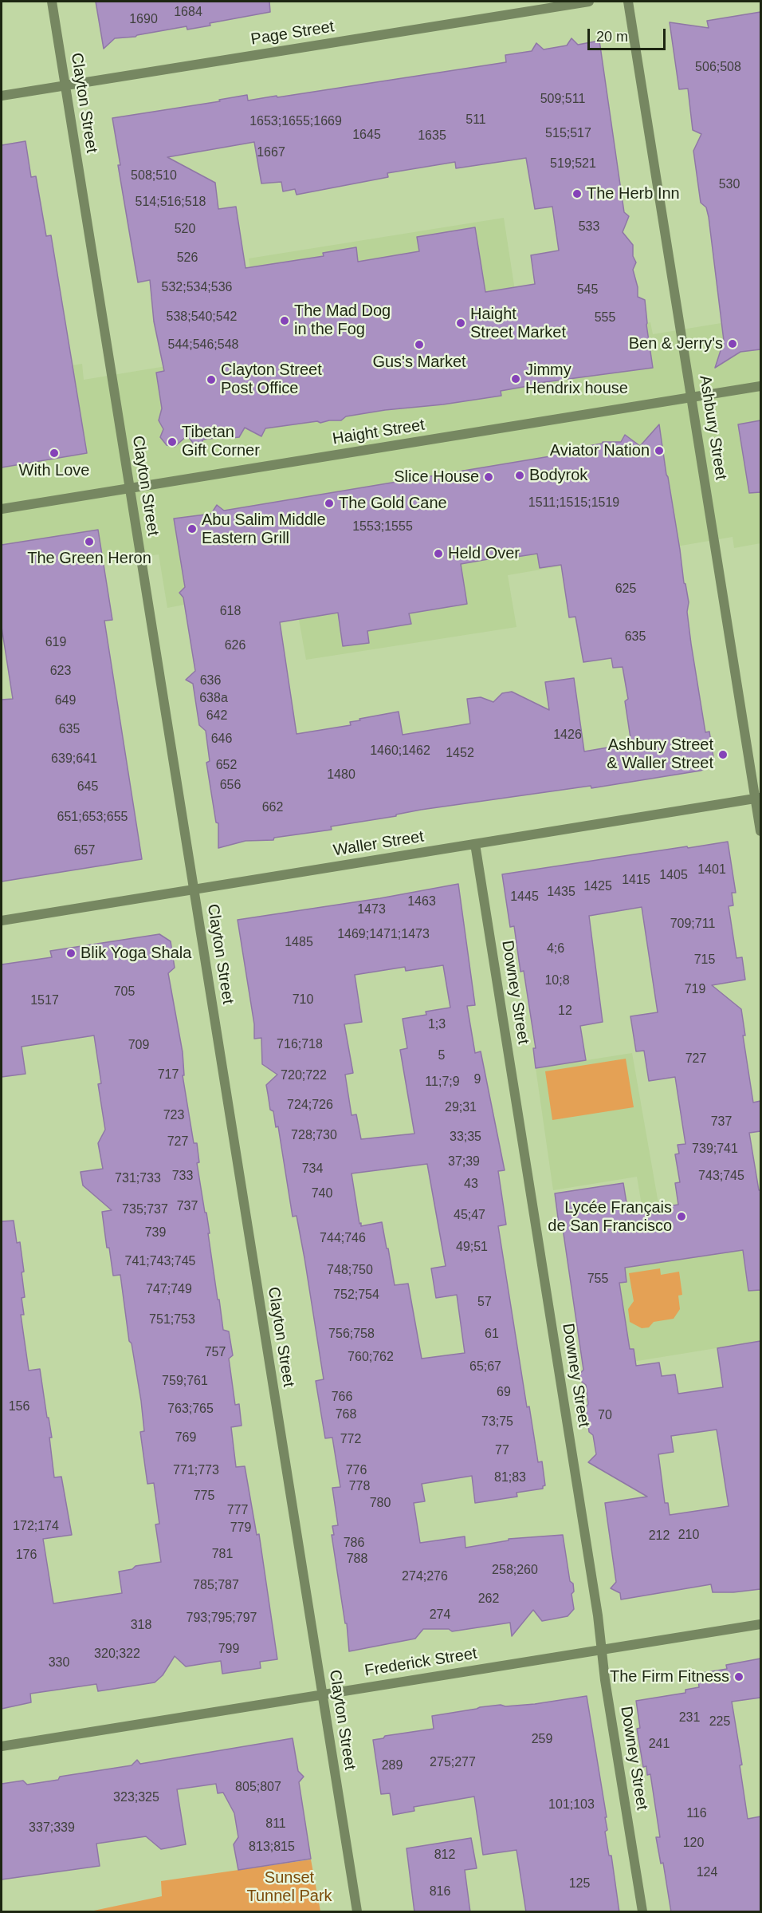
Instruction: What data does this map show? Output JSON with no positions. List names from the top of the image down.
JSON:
{
  "streets": {
    "street": [
      "Page Street",
      "Clayton Street",
      "Ashbury Street",
      "Haight Street",
      "Waller Street",
      "Downey Street",
      "Frederick Street"
    ]
  },
  "crossings": [
    ["Page Street", "Clayton Street"],
    ["Clayton Street", "Haight Street"],
    ["Clayton Street", "Waller Street"],
    ["Clayton Street", "Frederick Street"],
    ["Ashbury Street", "Haight Street"],
    ["Ashbury Street", "Waller Street"],
    ["Waller Street", "Downey Street"],
    ["Downey Street", "Frederick Street"]
  ],
  "parks": ["Sunset Tunnel Park"],
  "places": [
    "The Herb Inn",
    "The Mad Dog in the Fog",
    "Haight Street Market",
    "Ben & Jerry's",
    "Gus's Market",
    "Jimmy Hendrix house",
    "Clayton Street Post Office",
    "Tibetan Gift Corner",
    "Aviator Nation",
    "With Love",
    "Bodyrok",
    "Slice House",
    "The Gold Cane",
    "Abu Salim Middle Eastern Grill",
    "The Green Heron",
    "Held Over",
    "Ashbury Street & Waller Street",
    "Blik Yoga Shala",
    "Lycée Français de San Francisco",
    "The Firm Fitness"
  ],
  "house_numbers": [
    "1684",
    "1690",
    "506;508",
    "509;511",
    "511",
    "1653;1655;1669",
    "515;517",
    "1645",
    "1635",
    "1667",
    "519;521",
    "508;510",
    "530",
    "514;516;518",
    "533",
    "520",
    "526",
    "532;534;536",
    "545",
    "538;540;542",
    "555",
    "544;546;548",
    "1511;1515;1519",
    "1553;1555",
    "625",
    "618",
    "635",
    "619",
    "626",
    "623",
    "636",
    "638a",
    "649",
    "642",
    "635",
    "1426",
    "646",
    "1460;1462",
    "1452",
    "639;641",
    "652",
    "1480",
    "656",
    "645",
    "662",
    "651;653;655",
    "657",
    "1401",
    "1405",
    "1415",
    "1425",
    "1435",
    "1445",
    "1463",
    "1473",
    "709;711",
    "1469;1471;1473",
    "1485",
    "4;6",
    "715",
    "10;8",
    "719",
    "705",
    "710",
    "1517",
    "12",
    "1;3",
    "716;718",
    "709",
    "5",
    "727",
    "717",
    "720;722",
    "9",
    "11;7;9",
    "724;726",
    "29;31",
    "723",
    "737",
    "728;730",
    "33;35",
    "727",
    "739;741",
    "37;39",
    "734",
    "733",
    "743;745",
    "731;733",
    "43",
    "740",
    "737",
    "735;737",
    "45;47",
    "739",
    "744;746",
    "49;51",
    "741;743;745",
    "748;750",
    "755",
    "747;749",
    "752;754",
    "57",
    "751;753",
    "756;758",
    "61",
    "757",
    "760;762",
    "65;67",
    "759;761",
    "69",
    "766",
    "156",
    "763;765",
    "768",
    "70",
    "73;75",
    "769",
    "772",
    "77",
    "771;773",
    "776",
    "81;83",
    "778",
    "775",
    "780",
    "777",
    "172;174",
    "779",
    "210",
    "212",
    "786",
    "781",
    "176",
    "788",
    "258;260",
    "274;276",
    "785;787",
    "262",
    "274",
    "793;795;797",
    "318",
    "799",
    "320;322",
    "330",
    "231",
    "225",
    "259",
    "241",
    "275;277",
    "289",
    "805;807",
    "323;325",
    "101;103",
    "116",
    "811",
    "337;339",
    "120",
    "813;815",
    "812",
    "124",
    "125",
    "816"
  ],
  "scale_bar": "20 m"
}
